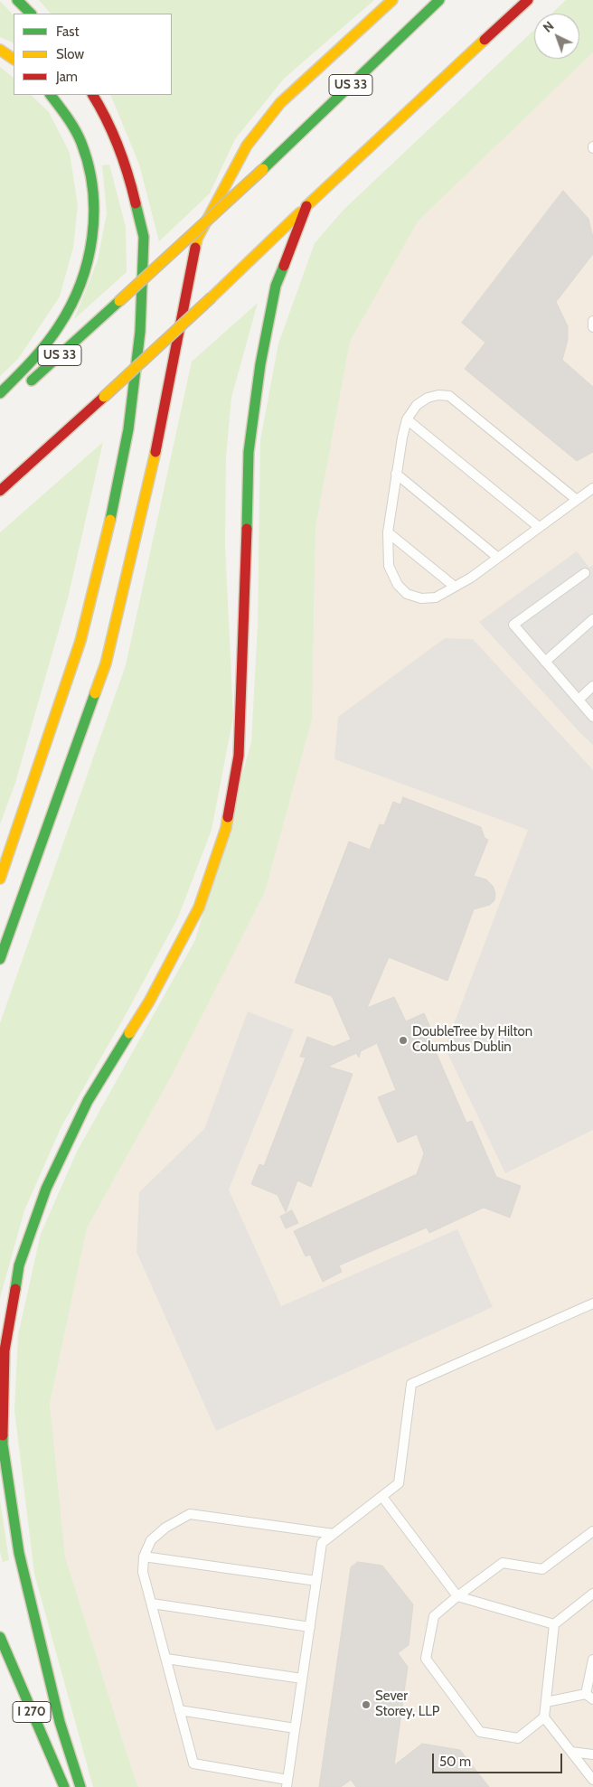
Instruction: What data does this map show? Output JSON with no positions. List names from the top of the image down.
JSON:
{
  "streets": {
    "main road": ["US 33", "I 270"]
  },
  "places": ["DoubleTree by Hilton Columbus Dublin", "Sever Storey, LLP"],
  "legend": ["Fast", "Slow", "Jam"],
  "scale_bar": "50 m",
  "north": "top left"
}
